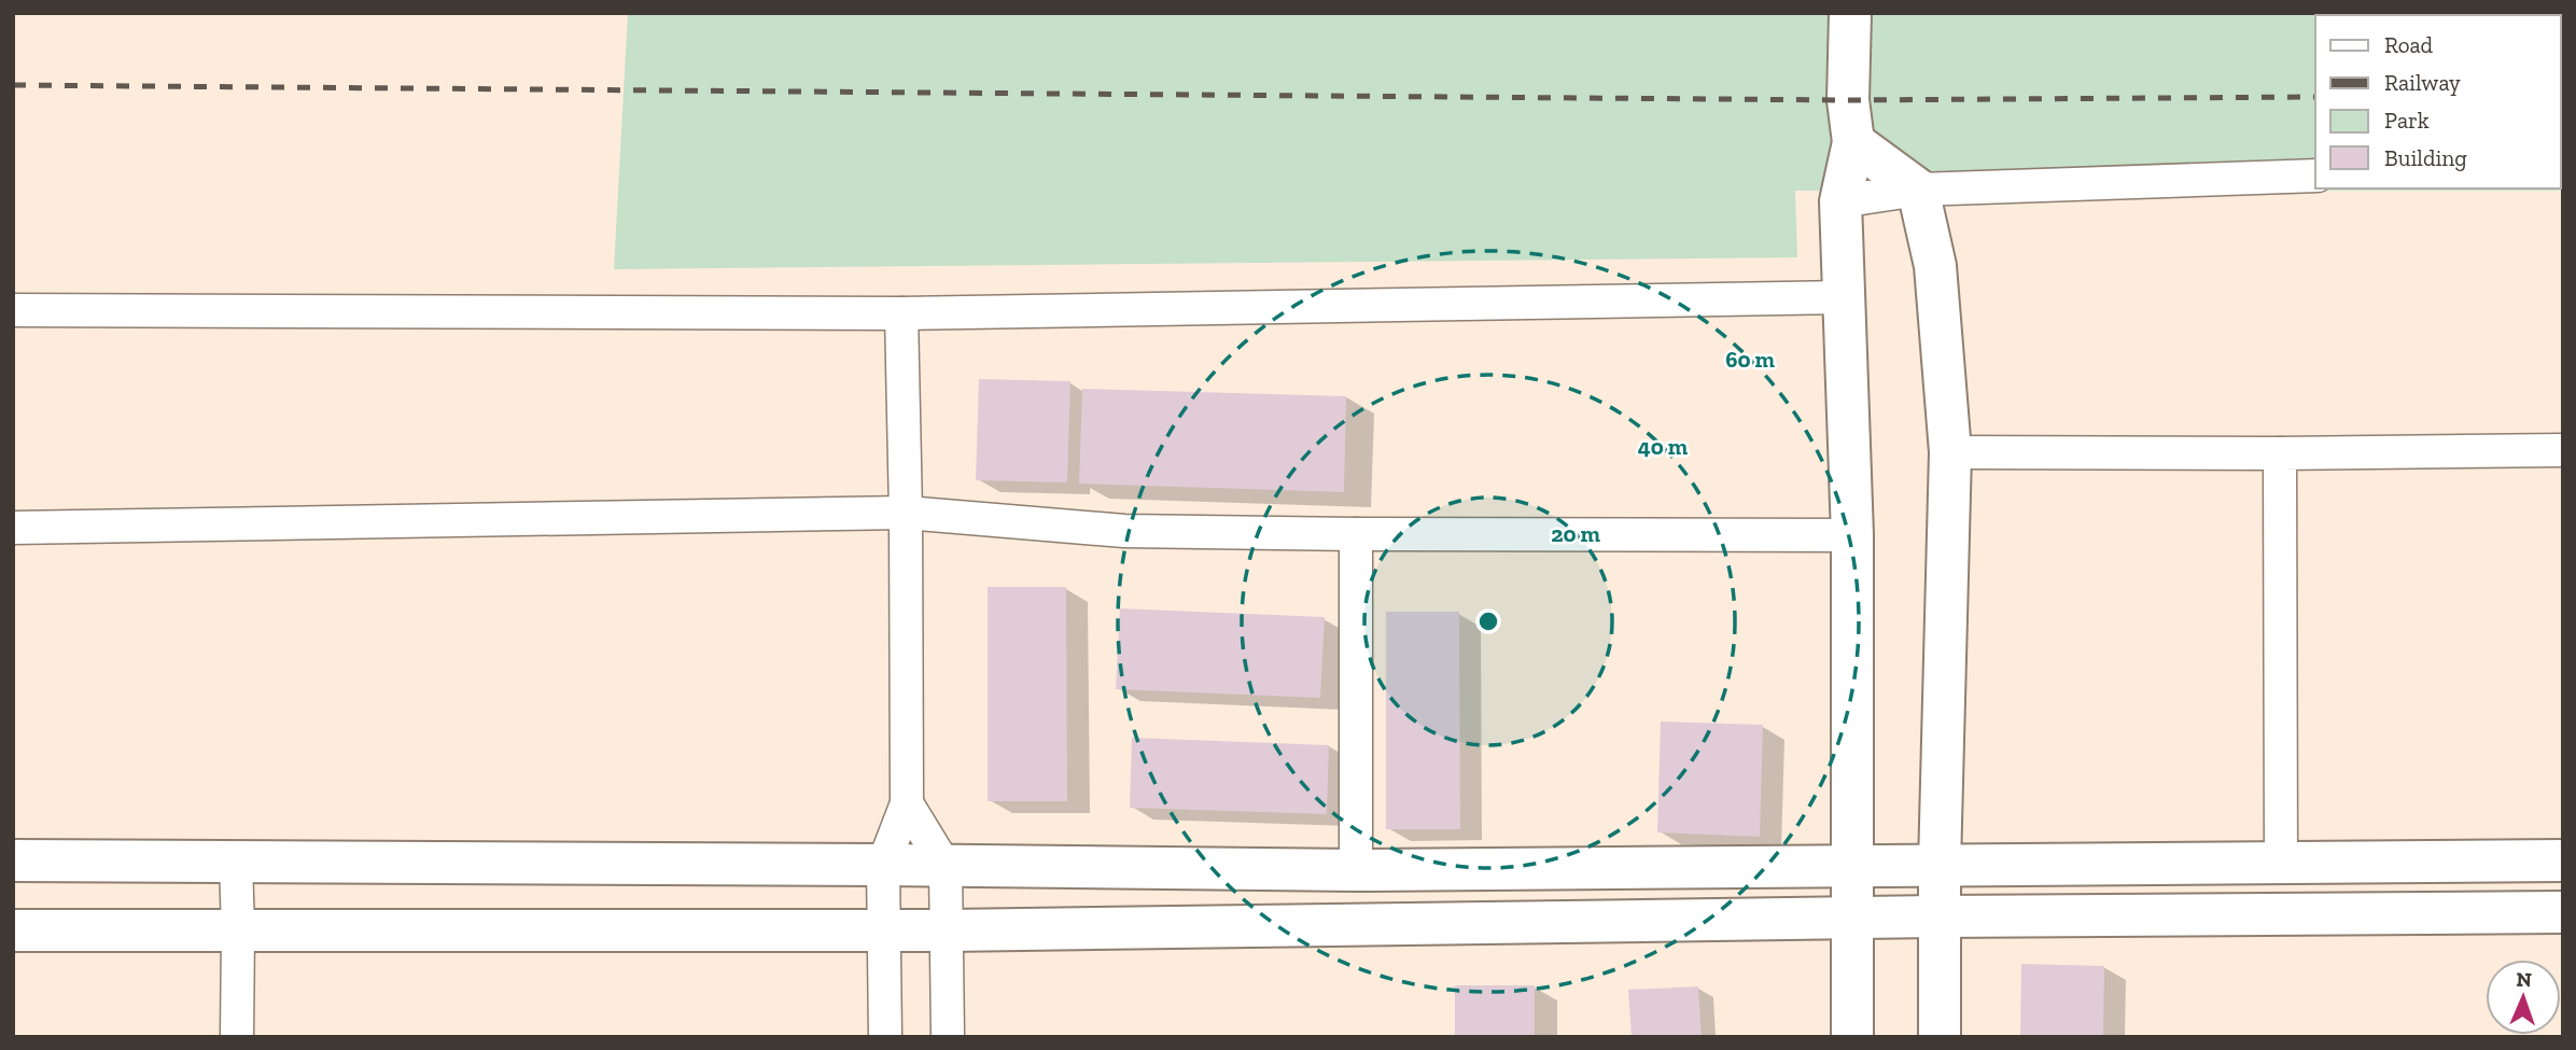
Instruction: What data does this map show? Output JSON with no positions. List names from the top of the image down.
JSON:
{
  "legend": [
    "Road",
    "Railway",
    "Park",
    "Building"
  ],
  "north": "top",
  "rings": ["60 m", "40 m", "20 m"]
}
